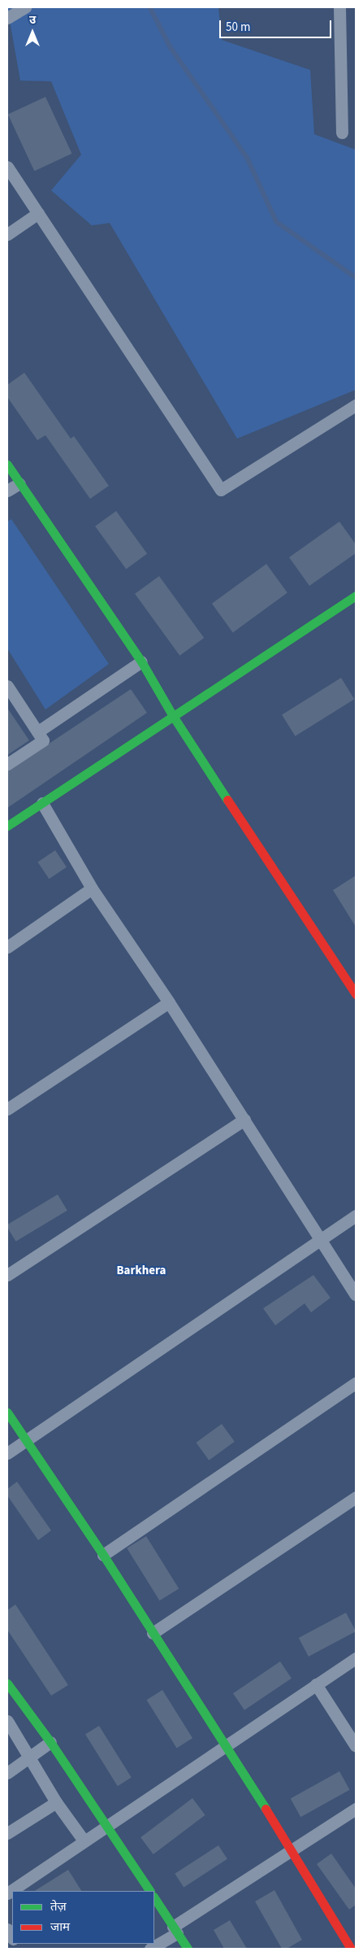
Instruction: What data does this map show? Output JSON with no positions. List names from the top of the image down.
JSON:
{
  "districts": ["Barkhera"],
  "legend": ["तेज़", "जाम"],
  "scale_bar": "50 m",
  "north": "top"
}
